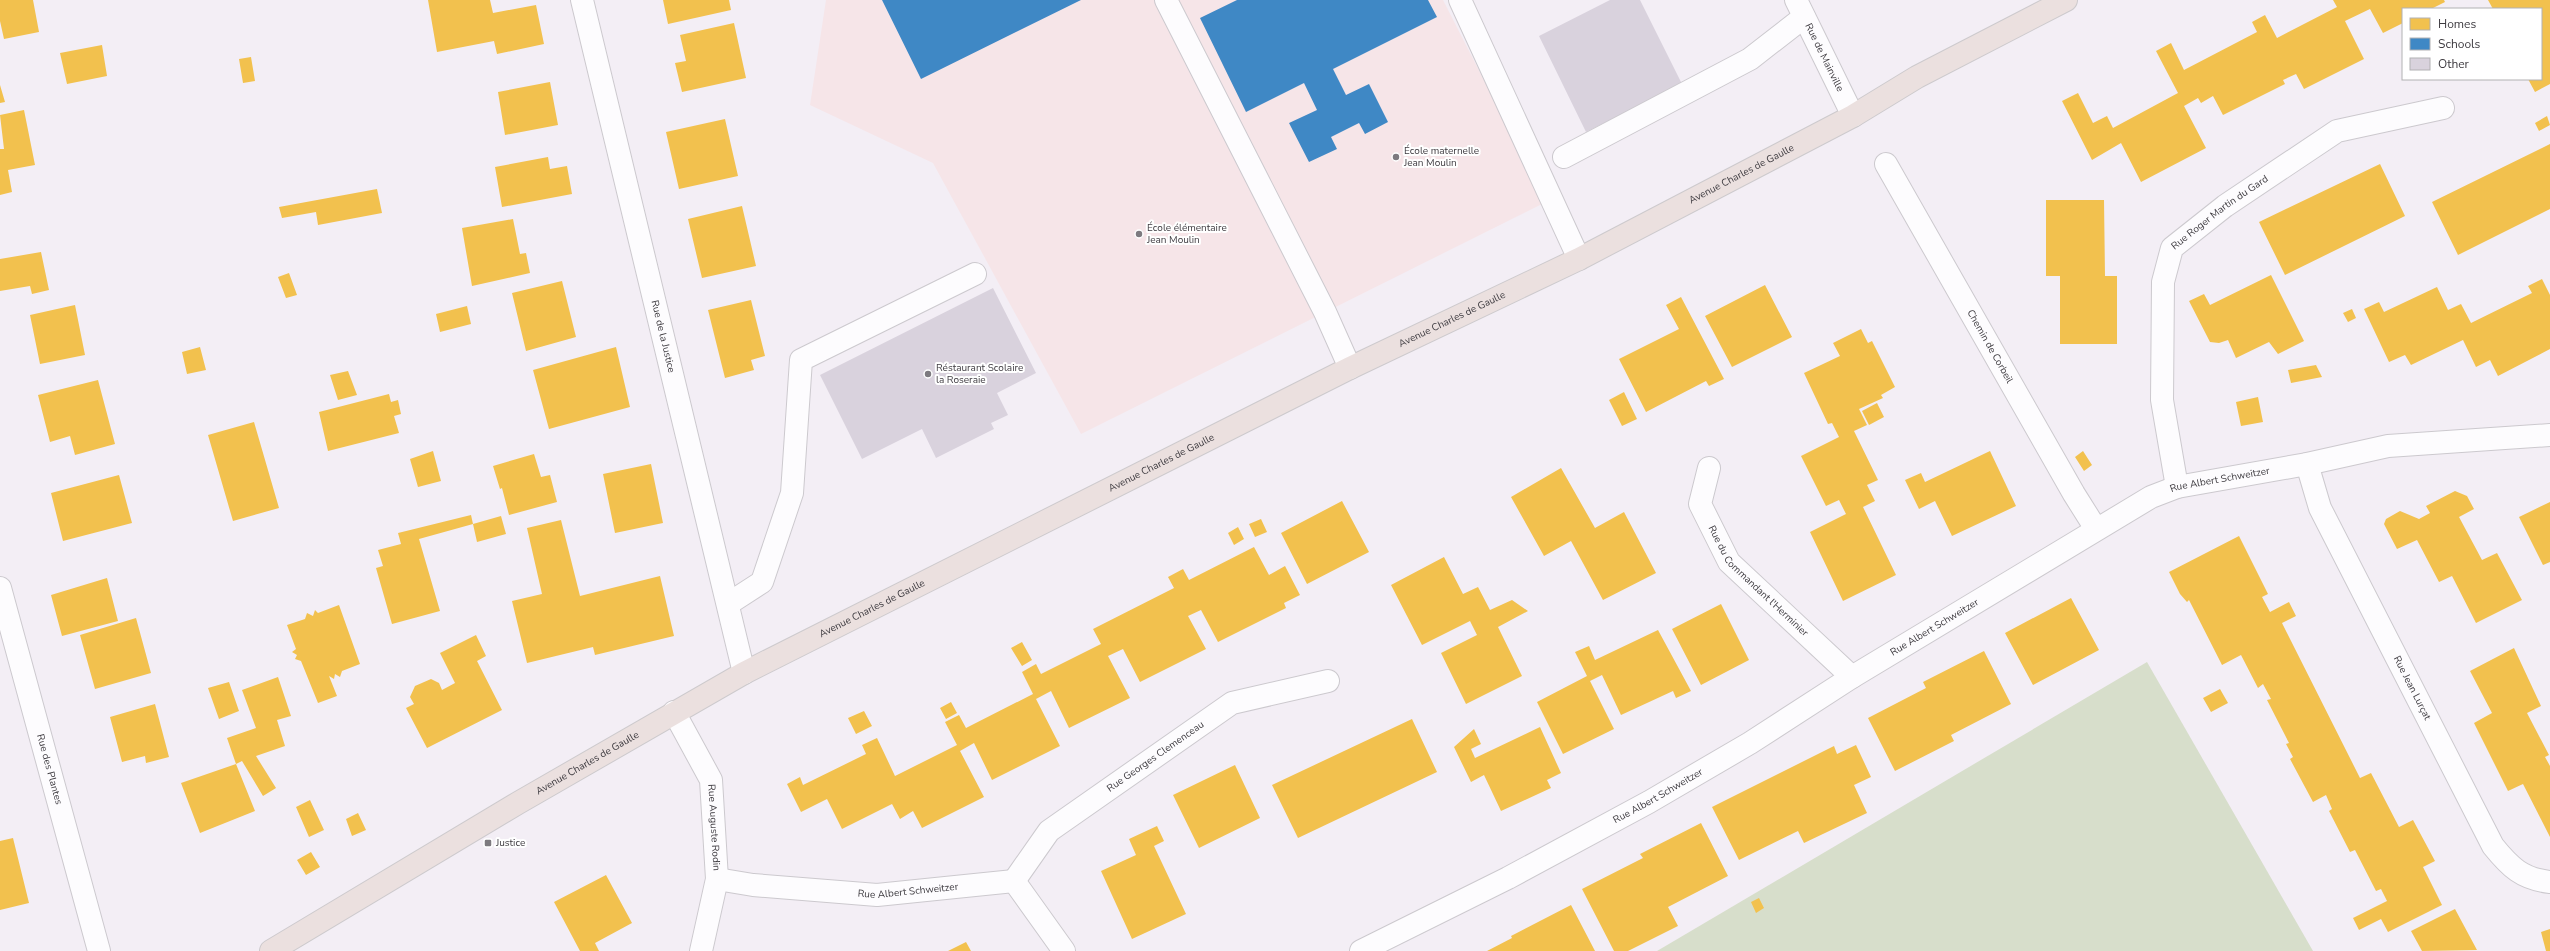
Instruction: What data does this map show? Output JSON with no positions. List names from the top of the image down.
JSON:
{
  "streets": {
    "main road": ["Avenue Charles de Gaulle"],
    "street": [
      "Rue de Mainville",
      "Rue Roger Martin du Gard",
      "Rue de la Justice",
      "Chemin de Corbeil",
      "Rue Albert Schweitzer",
      "Rue du Commandant l'Herminier",
      "Rue Jean Lurçat",
      "Rue Georges Clemenceau",
      "Rue des Plantes",
      "Rue Auguste Rodin"
    ]
  },
  "crossings": [
    ["Rue de Mainville", "Avenue Charles de Gaulle"],
    ["Avenue Charles de Gaulle", "Rue de la Justice"],
    ["Avenue Charles de Gaulle", "Rue Auguste Rodin"],
    ["Rue Roger Martin du Gard", "Rue Albert Schweitzer"],
    ["Chemin de Corbeil", "Rue Albert Schweitzer"],
    ["Rue Albert Schweitzer", "Rue du Commandant l'Herminier"],
    ["Rue Albert Schweitzer", "Rue Jean Lurçat"],
    ["Rue Albert Schweitzer", "Rue Georges Clemenceau"],
    ["Rue Albert Schweitzer", "Rue Auguste Rodin"]
  ],
  "places": {
    "other": ["École maternelle Jean Moulin", "École élémentaire Jean Moulin", "Réstaurant Scolaire la Roseraie"],
    "transit": ["Justice"]
  },
  "legend": ["Homes", "Schools", "Other"]
}
